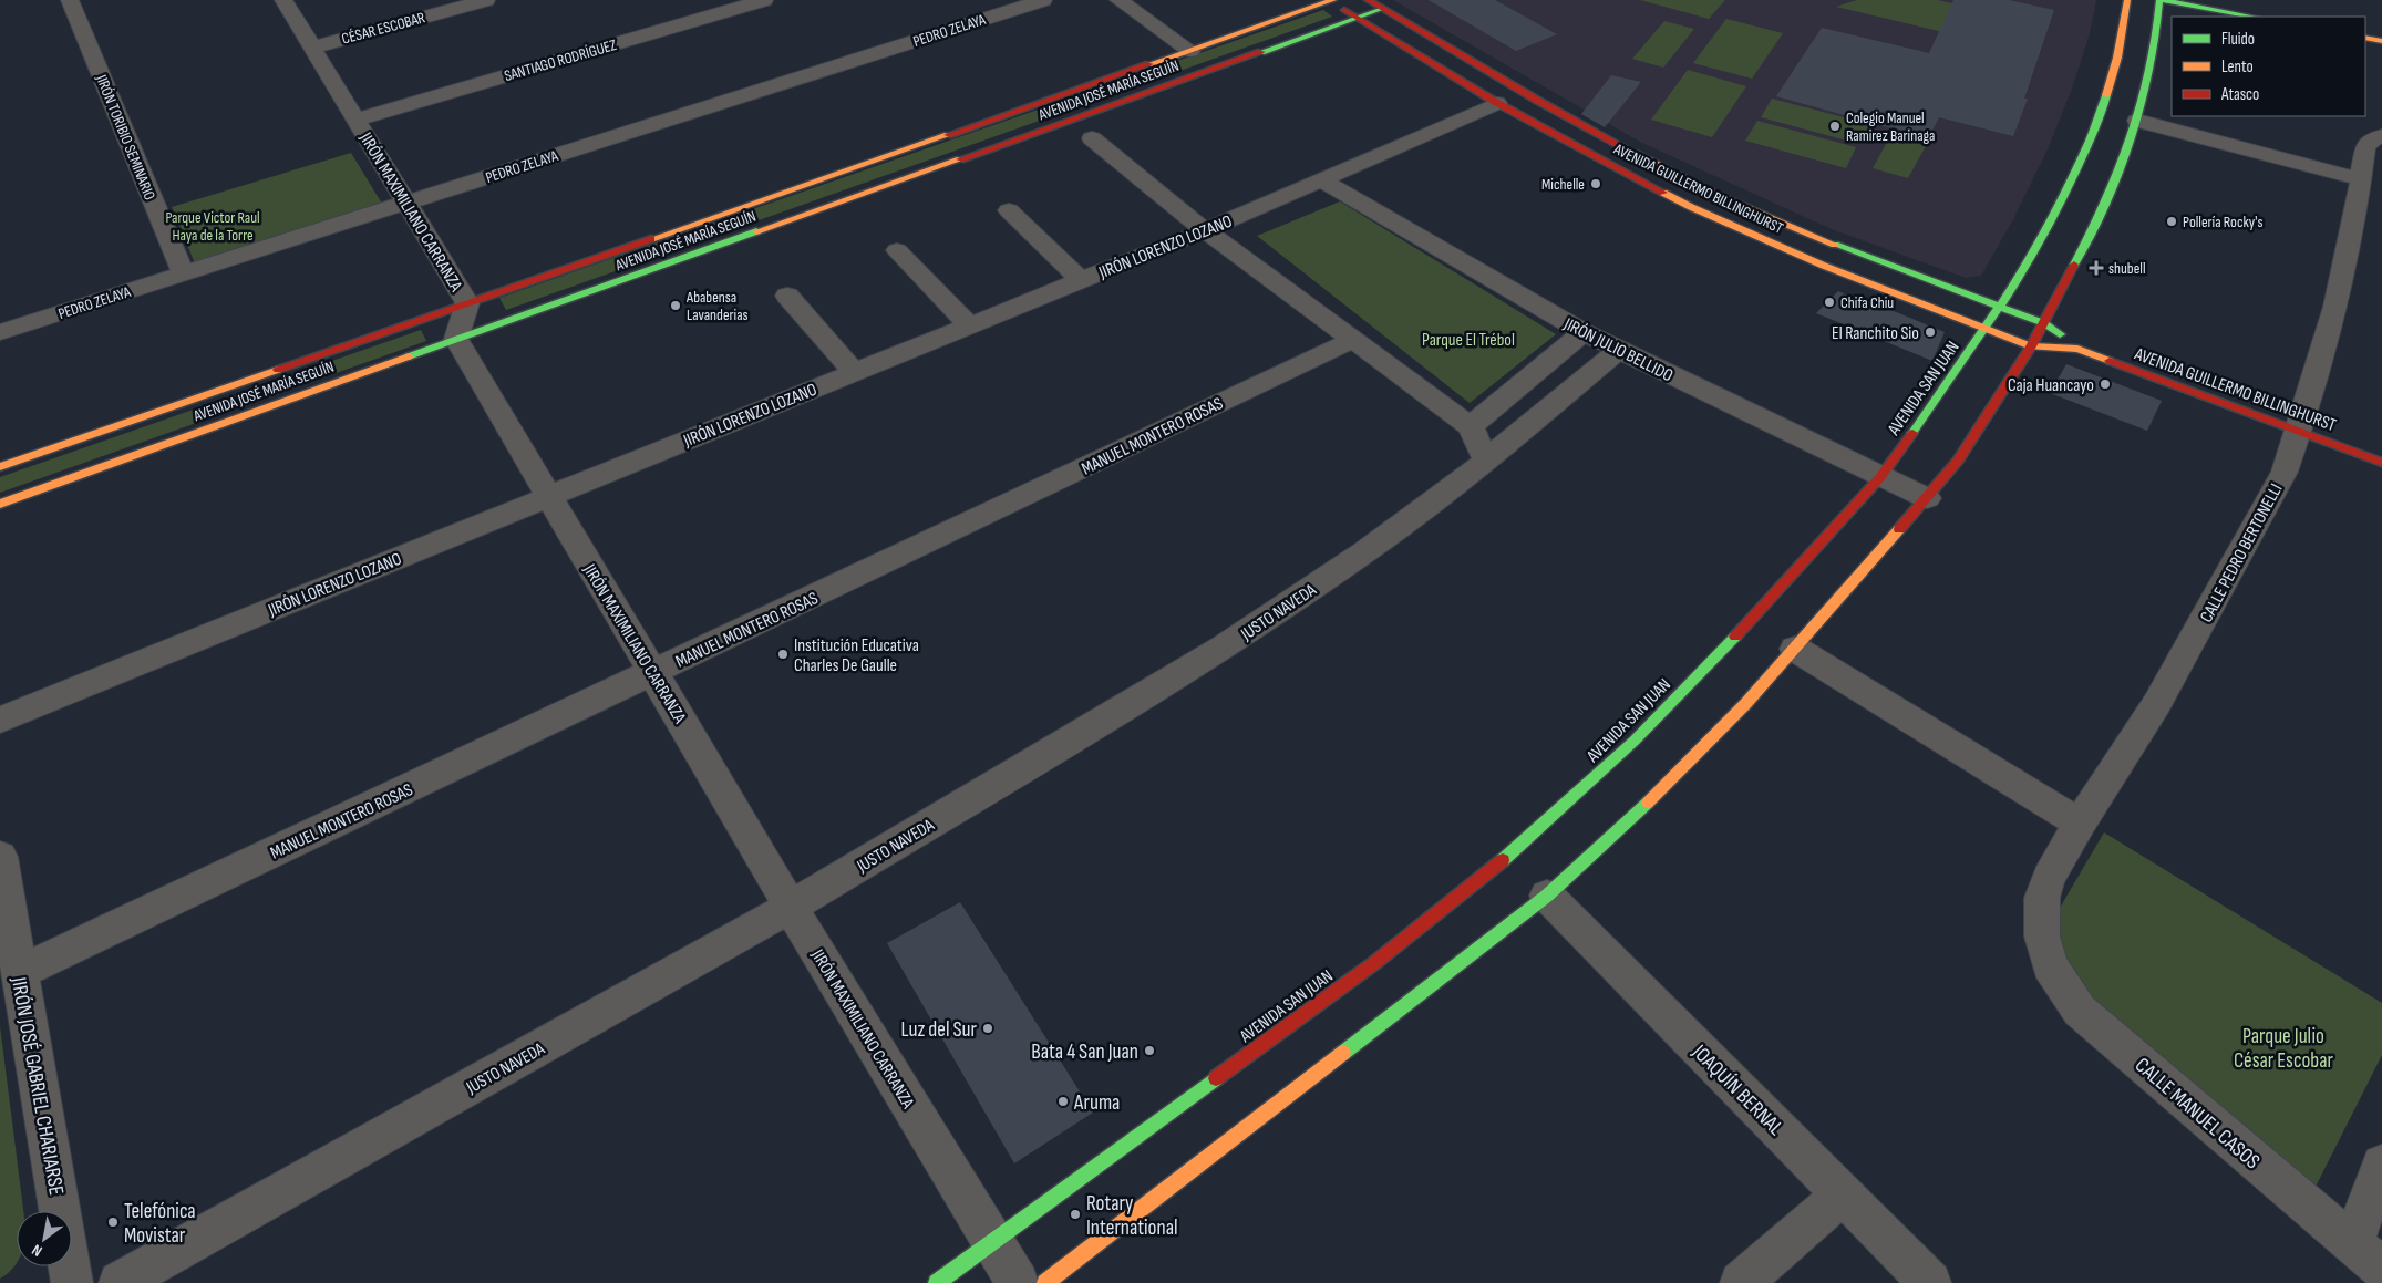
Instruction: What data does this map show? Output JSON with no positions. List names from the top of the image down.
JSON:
{
  "streets": {
    "main road": ["AVENIDA JOSÉ MARÍA SEGUÍN", "AVENIDA GUILLERMO BILLINGHURST", "AVENIDA SAN JUAN"],
    "street": [
      "CÉSAR ESCOBAR",
      "PEDRO ZELAYA",
      "SANTIAGO RODRÍGUEZ",
      "JIRÓN TORIBIO SEMINARIO",
      "JIRÓN MAXIMILIANO CARRANZA",
      "JIRÓN LORENZO LOZANO",
      "JIRÓN JULIO BELLIDO",
      "MANUEL MONTERO ROSAS",
      "CALLE PEDRO BERTONELLI",
      "JUSTO NAVEDA",
      "JIRÓN JOSÉ GABRIEL CHARIARSE",
      "JOAQUÍN BERNAL",
      "CALLE MANUEL CASOS"
    ]
  },
  "crossings": [
    ["CÉSAR ESCOBAR", "JIRÓN MAXIMILIANO CARRANZA"],
    ["PEDRO ZELAYA", "JIRÓN TORIBIO SEMINARIO"],
    ["PEDRO ZELAYA", "JIRÓN MAXIMILIANO CARRANZA"],
    ["SANTIAGO RODRÍGUEZ", "JIRÓN MAXIMILIANO CARRANZA"],
    ["AVENIDA JOSÉ MARÍA SEGUÍN", "AVENIDA GUILLERMO BILLINGHURST"],
    ["AVENIDA JOSÉ MARÍA SEGUÍN", "JIRÓN MAXIMILIANO CARRANZA"],
    ["AVENIDA GUILLERMO BILLINGHURST", "JIRÓN LORENZO LOZANO"],
    ["AVENIDA GUILLERMO BILLINGHURST", "AVENIDA SAN JUAN"],
    ["AVENIDA GUILLERMO BILLINGHURST", "CALLE PEDRO BERTONELLI"],
    ["JIRÓN MAXIMILIANO CARRANZA", "JIRÓN LORENZO LOZANO"],
    ["JIRÓN MAXIMILIANO CARRANZA", "AVENIDA SAN JUAN"],
    ["JIRÓN MAXIMILIANO CARRANZA", "MANUEL MONTERO ROSAS"],
    ["JIRÓN MAXIMILIANO CARRANZA", "JUSTO NAVEDA"],
    ["JIRÓN LORENZO LOZANO", "JIRÓN JULIO BELLIDO"],
    ["JIRÓN JULIO BELLIDO", "AVENIDA SAN JUAN"],
    ["JIRÓN JULIO BELLIDO", "JUSTO NAVEDA"],
    ["MANUEL MONTERO ROSAS", "JIRÓN JOSÉ GABRIEL CHARIARSE"],
    ["CALLE PEDRO BERTONELLI", "CALLE MANUEL CASOS"]
  ],
  "parks": ["Parque Victor Raul Haya de la Torre", "Parque El Trébol", "Parque Julio César Escobar"],
  "places": {
    "other": [
      "Colegio Manuel Ramirez Barinaga",
      "Michelle",
      "Pollería Rocky's",
      "Chifa Chiu",
      "Ababensa Lavanderias",
      "El Ranchito Sio",
      "Caja Huancayo",
      "Institución Educativa Charles De Gaulle",
      "Luz del Sur",
      "Bata 4 San Juan",
      "Aruma",
      "Rotary International",
      "Telefónica Movistar"
    ],
    "health": ["shubell"]
  },
  "legend": ["Fluido", "Lento", "Atasco"],
  "north": "bottom left"
}
